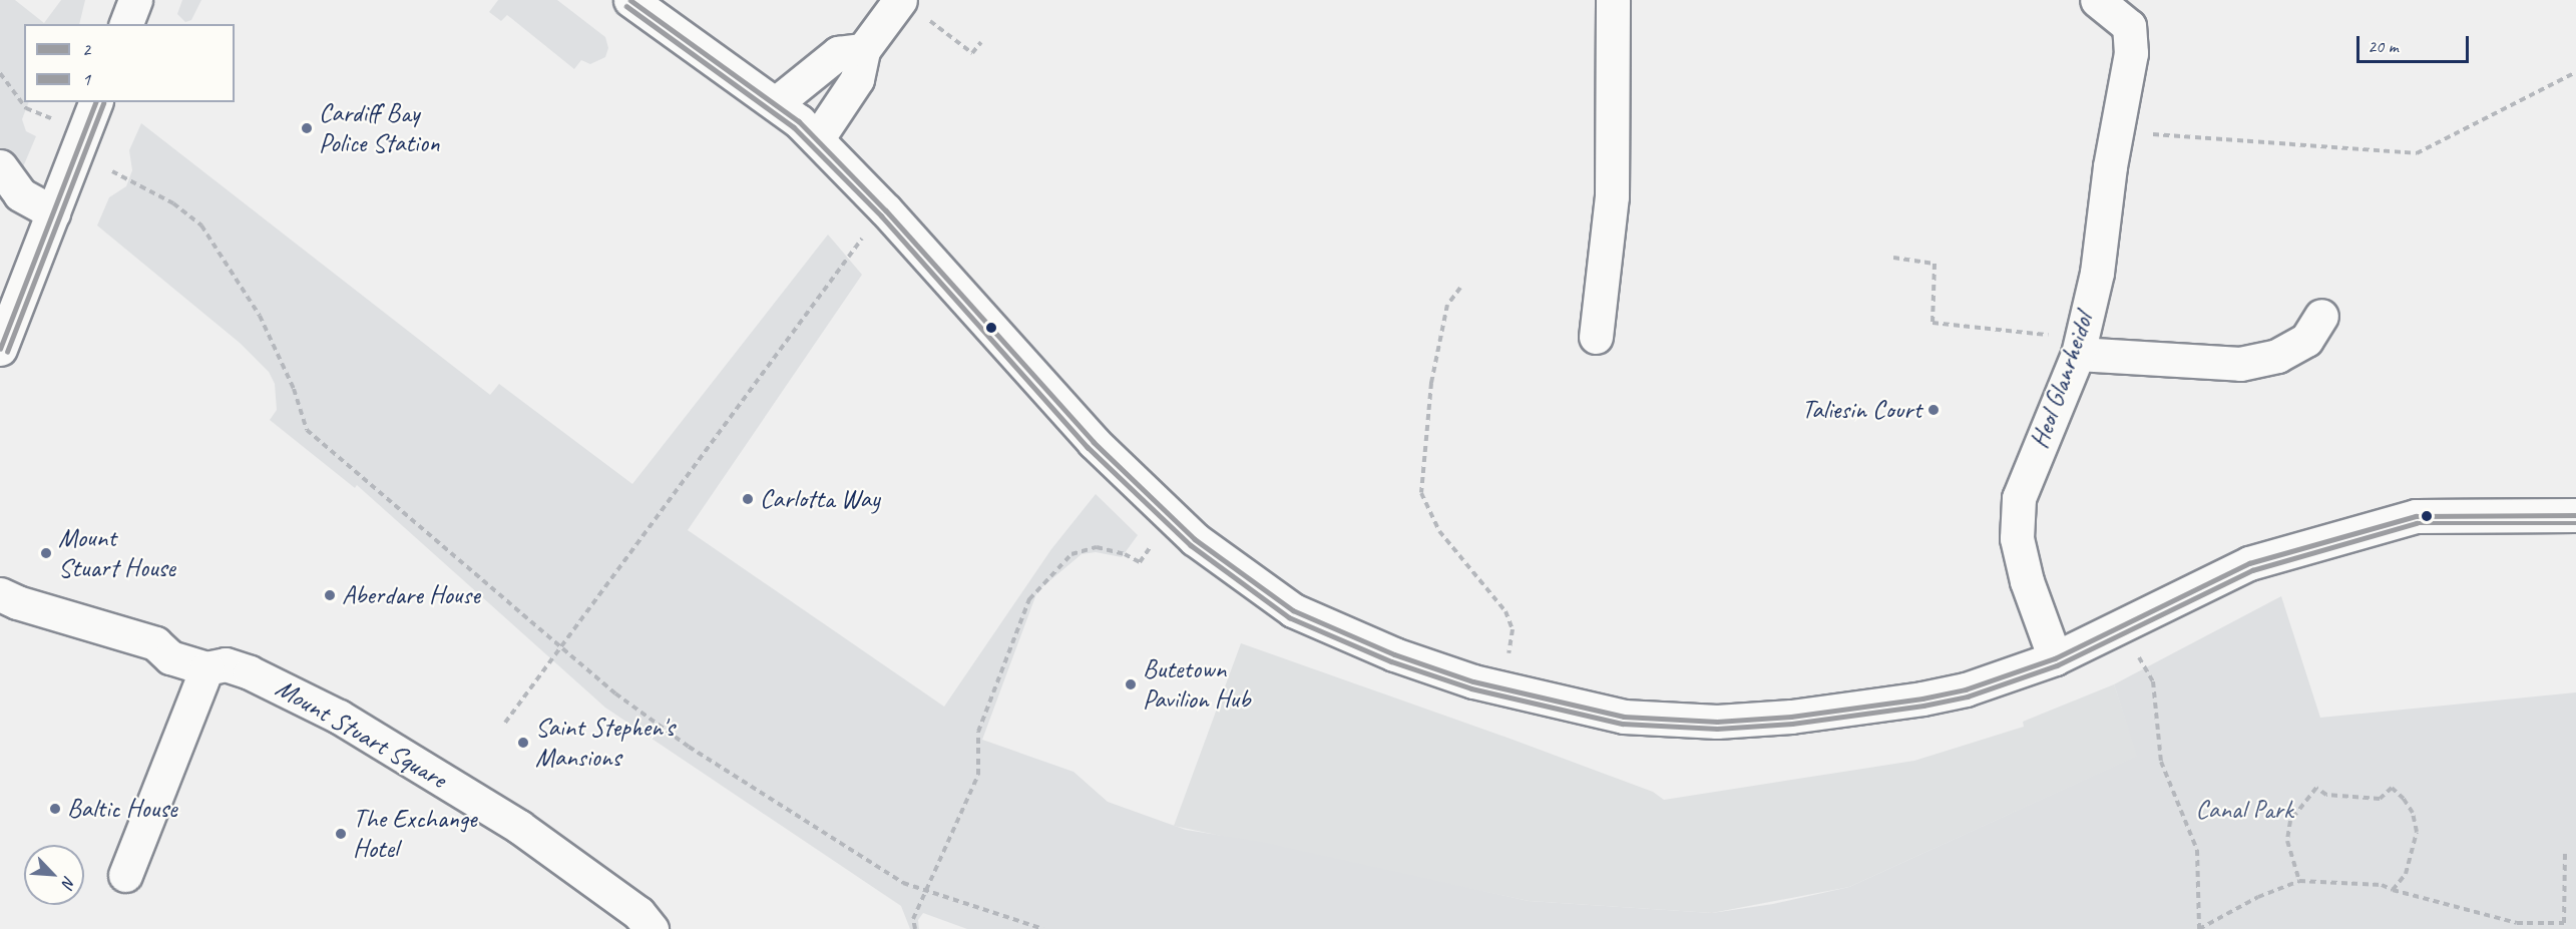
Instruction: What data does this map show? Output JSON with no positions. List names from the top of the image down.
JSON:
{
  "streets": {
    "street": ["Heol Glanrheidol", "Mount Stuart Square"]
  },
  "parks": ["Canal Park"],
  "places": [
    "Cardiff Bay Police Station",
    "Taliesin Court",
    "Carlotta Way",
    "Mount Stuart House",
    "Aberdare House",
    "Butetown Pavilion Hub",
    "Saint Stephen's Mansions",
    "Baltic House",
    "The Exchange Hotel"
  ],
  "lines": ["transit line 2", "transit line 1"],
  "legend": ["2", "1"],
  "scale_bar": "20 m",
  "north": "bottom right"
}
